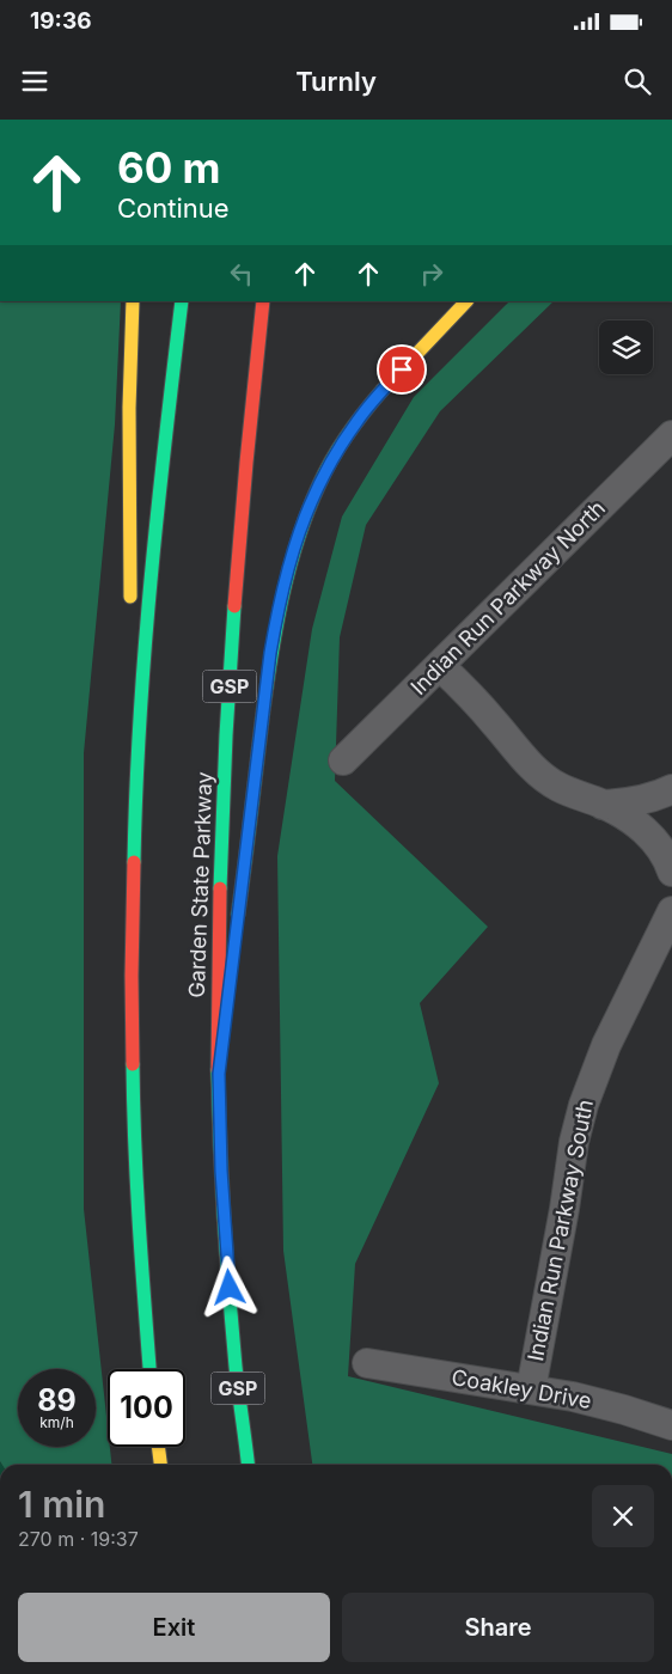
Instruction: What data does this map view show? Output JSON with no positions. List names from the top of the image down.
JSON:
{
  "streets": {
    "highway": ["GSP", "Garden State Parkway"],
    "street": ["Indian Run Parkway North", "Indian Run Parkway South", "Coakley Drive"]
  },
  "crossings": [
    ["Indian Run Parkway South", "Coakley Drive"]
  ],
  "page": {
    "status": "19:36",
    "header": "Turnly",
    "turn": ["60 m", "Continue"],
    "speed": "89 km/h",
    "limit": "100",
    "heading": ["1 min", "270 m · 19:37"],
    "buttons": ["Exit", "Share"]
  }
}
